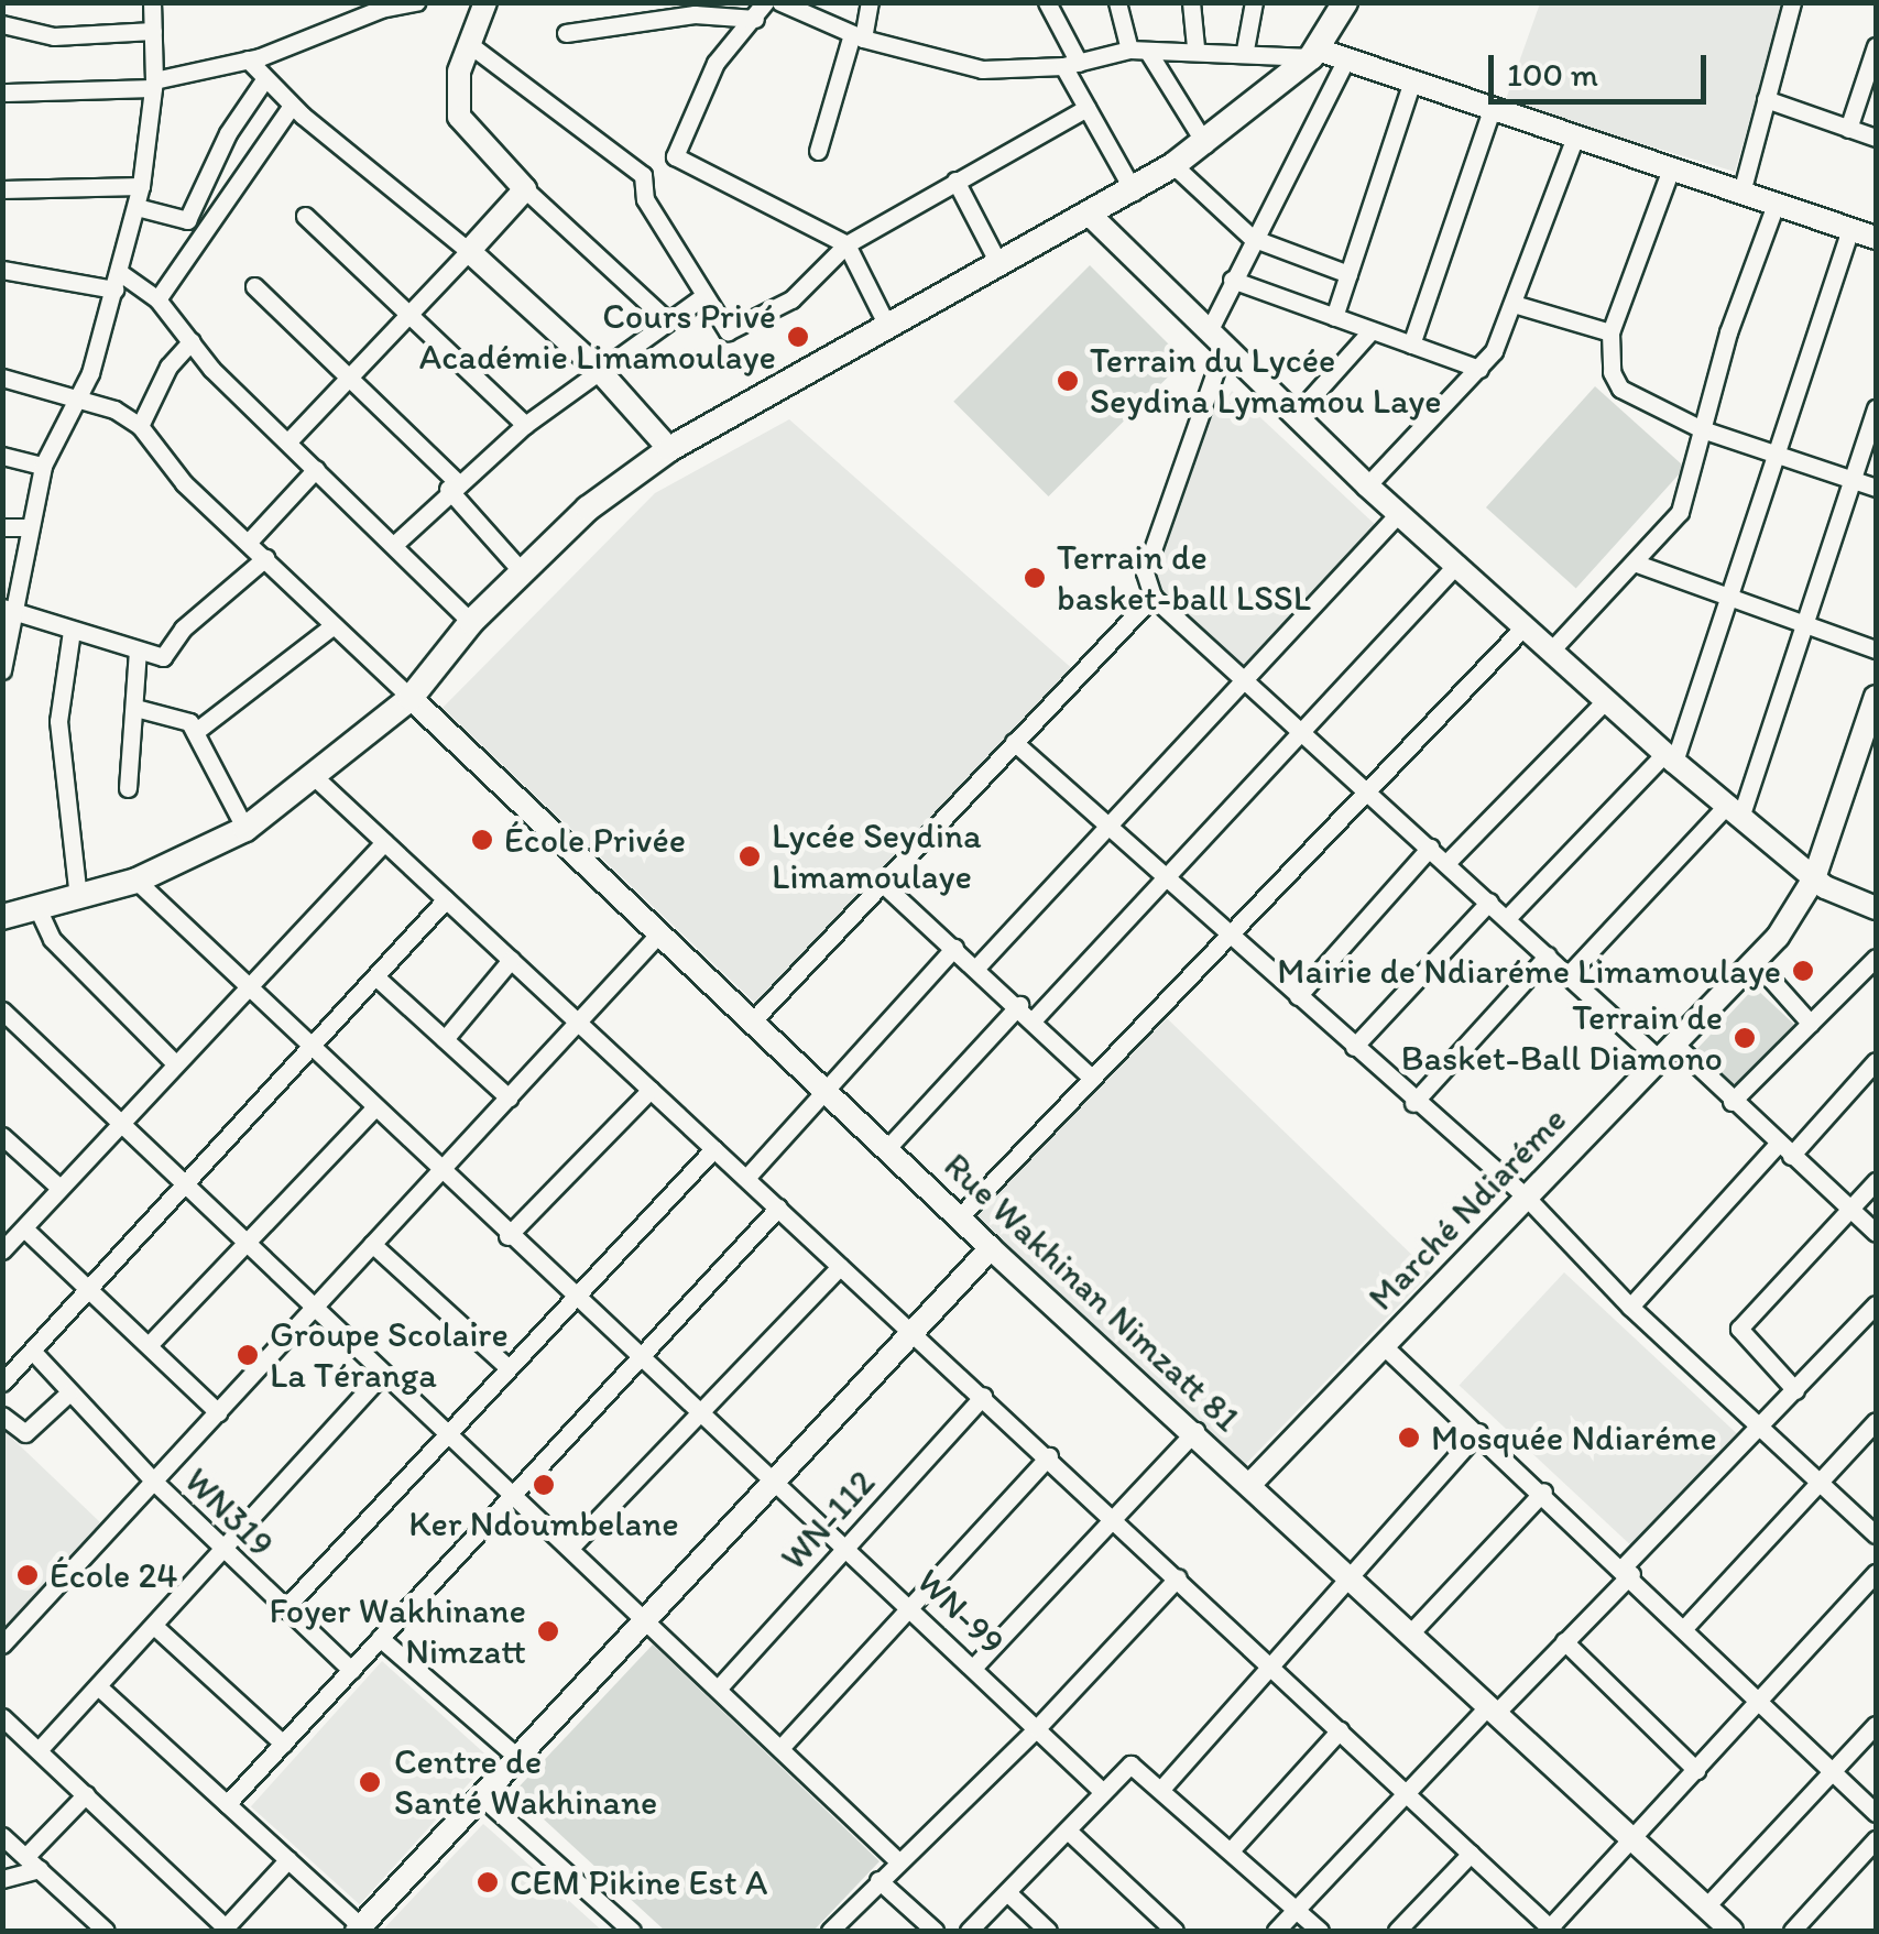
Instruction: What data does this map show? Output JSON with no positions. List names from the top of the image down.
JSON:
{
  "streets": {
    "street": [
      "Marché Ndiaréme",
      "Rue Wakhinan Nimzatt 81",
      "WN319",
      "WN-112",
      "WN-99"
    ]
  },
  "crossings": [
    ["Marché Ndiaréme", "Rue Wakhinan Nimzatt 81"],
    ["WN-112", "WN-99"]
  ],
  "places": [
    "Cours Privé Académie Limamoulaye",
    "Terrain du Lycée Seydina Lymamou Laye",
    "Terrain de basket-ball LSSL",
    "École Privée",
    "Lycée Seydina Limamoulaye",
    "Mairie de Ndiaréme Limamoulaye",
    "Terrain de Basket-Ball Diamono",
    "Groupe Scolaire La Téranga",
    "Mosquée Ndiaréme",
    "Ker Ndoumbelane",
    "École 24",
    "Foyer Wakhinane Nimzatt",
    "Centre de Santé Wakhinane",
    "CEM Pikine Est A"
  ],
  "scale_bar": "100 m"
}
